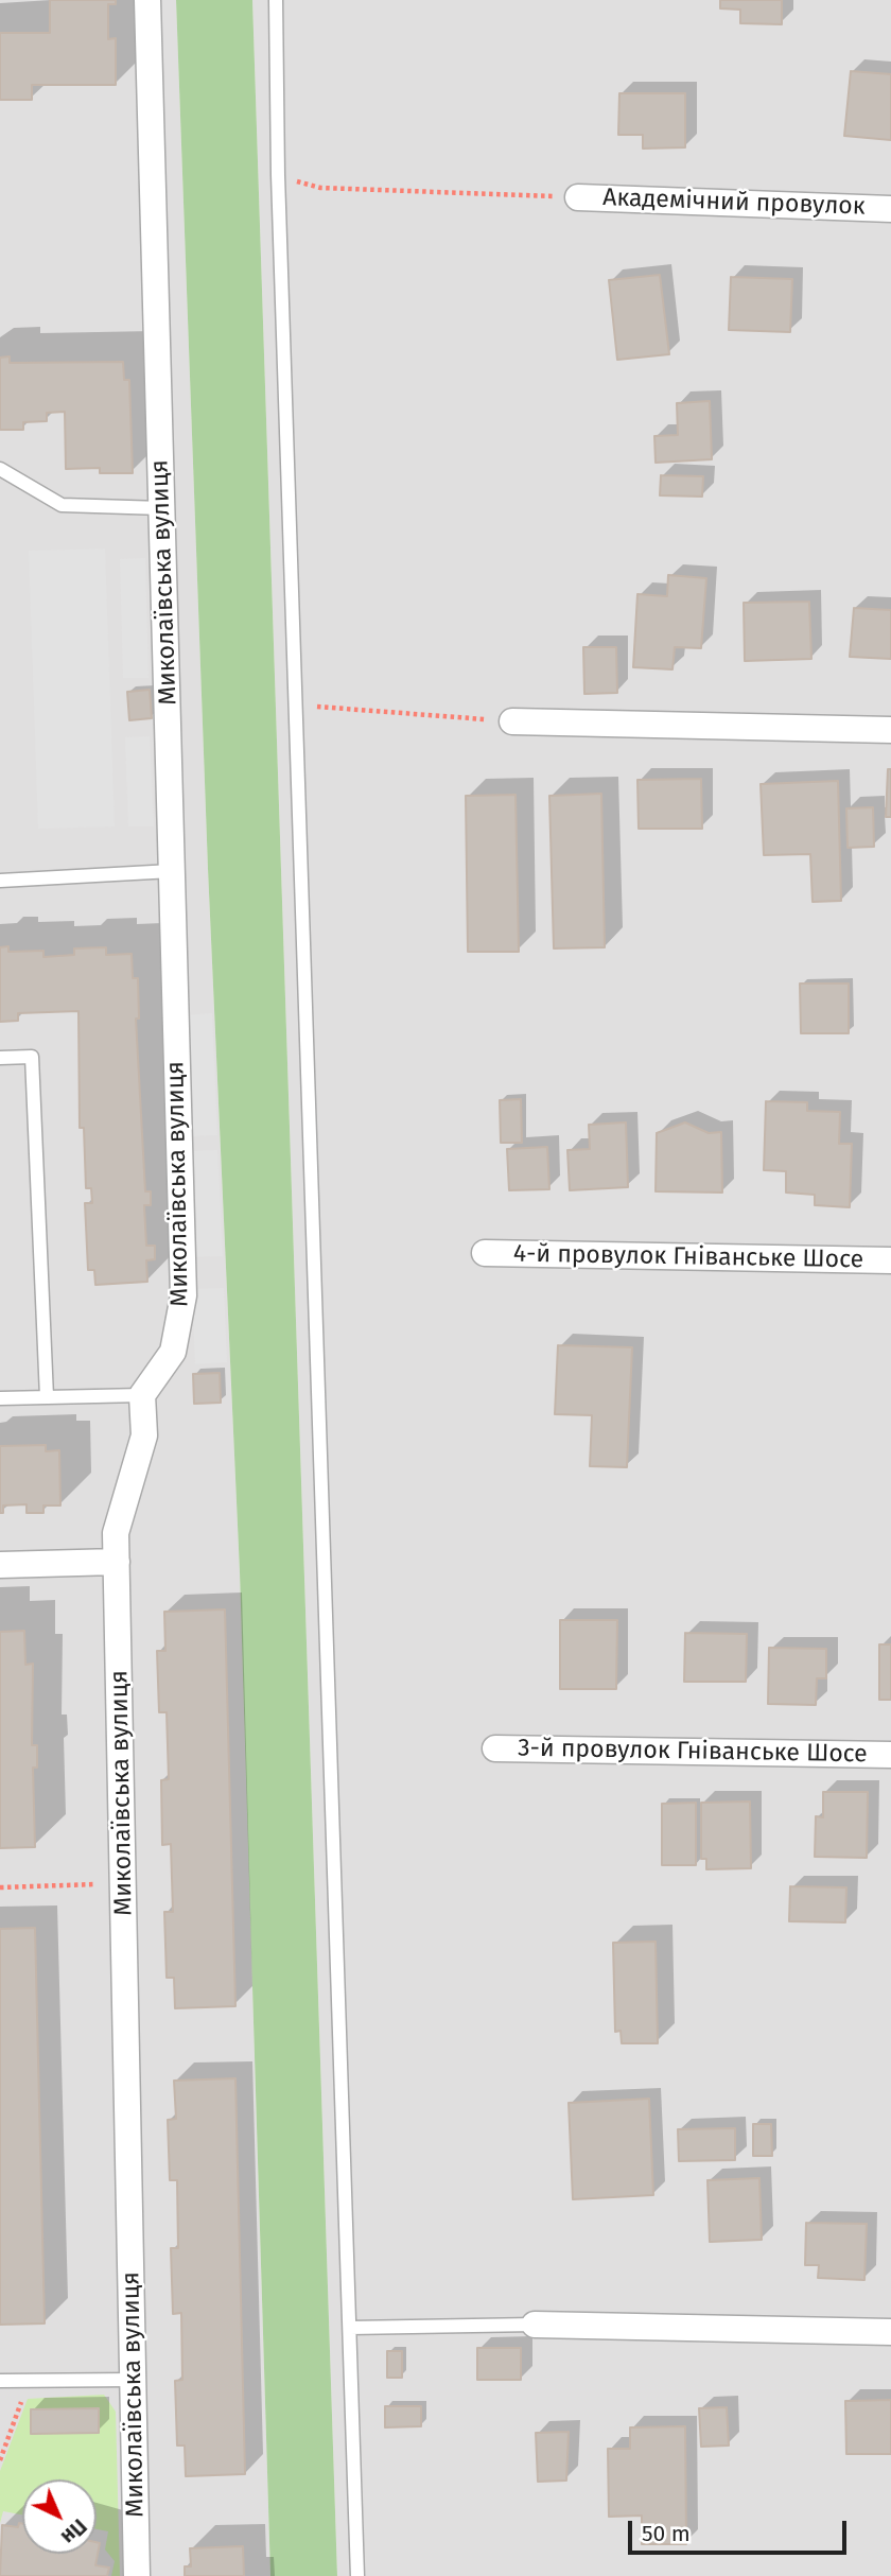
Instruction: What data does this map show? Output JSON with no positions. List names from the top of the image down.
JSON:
{
  "streets": {
    "street": [
      "Академічний провулок",
      "Миколаївська вулиця",
      "4-й провулок Гніванське Шосе",
      "3-й провулок Гніванське Шосе"
    ]
  },
  "scale_bar": "50 m",
  "north": "bottom right"
}
